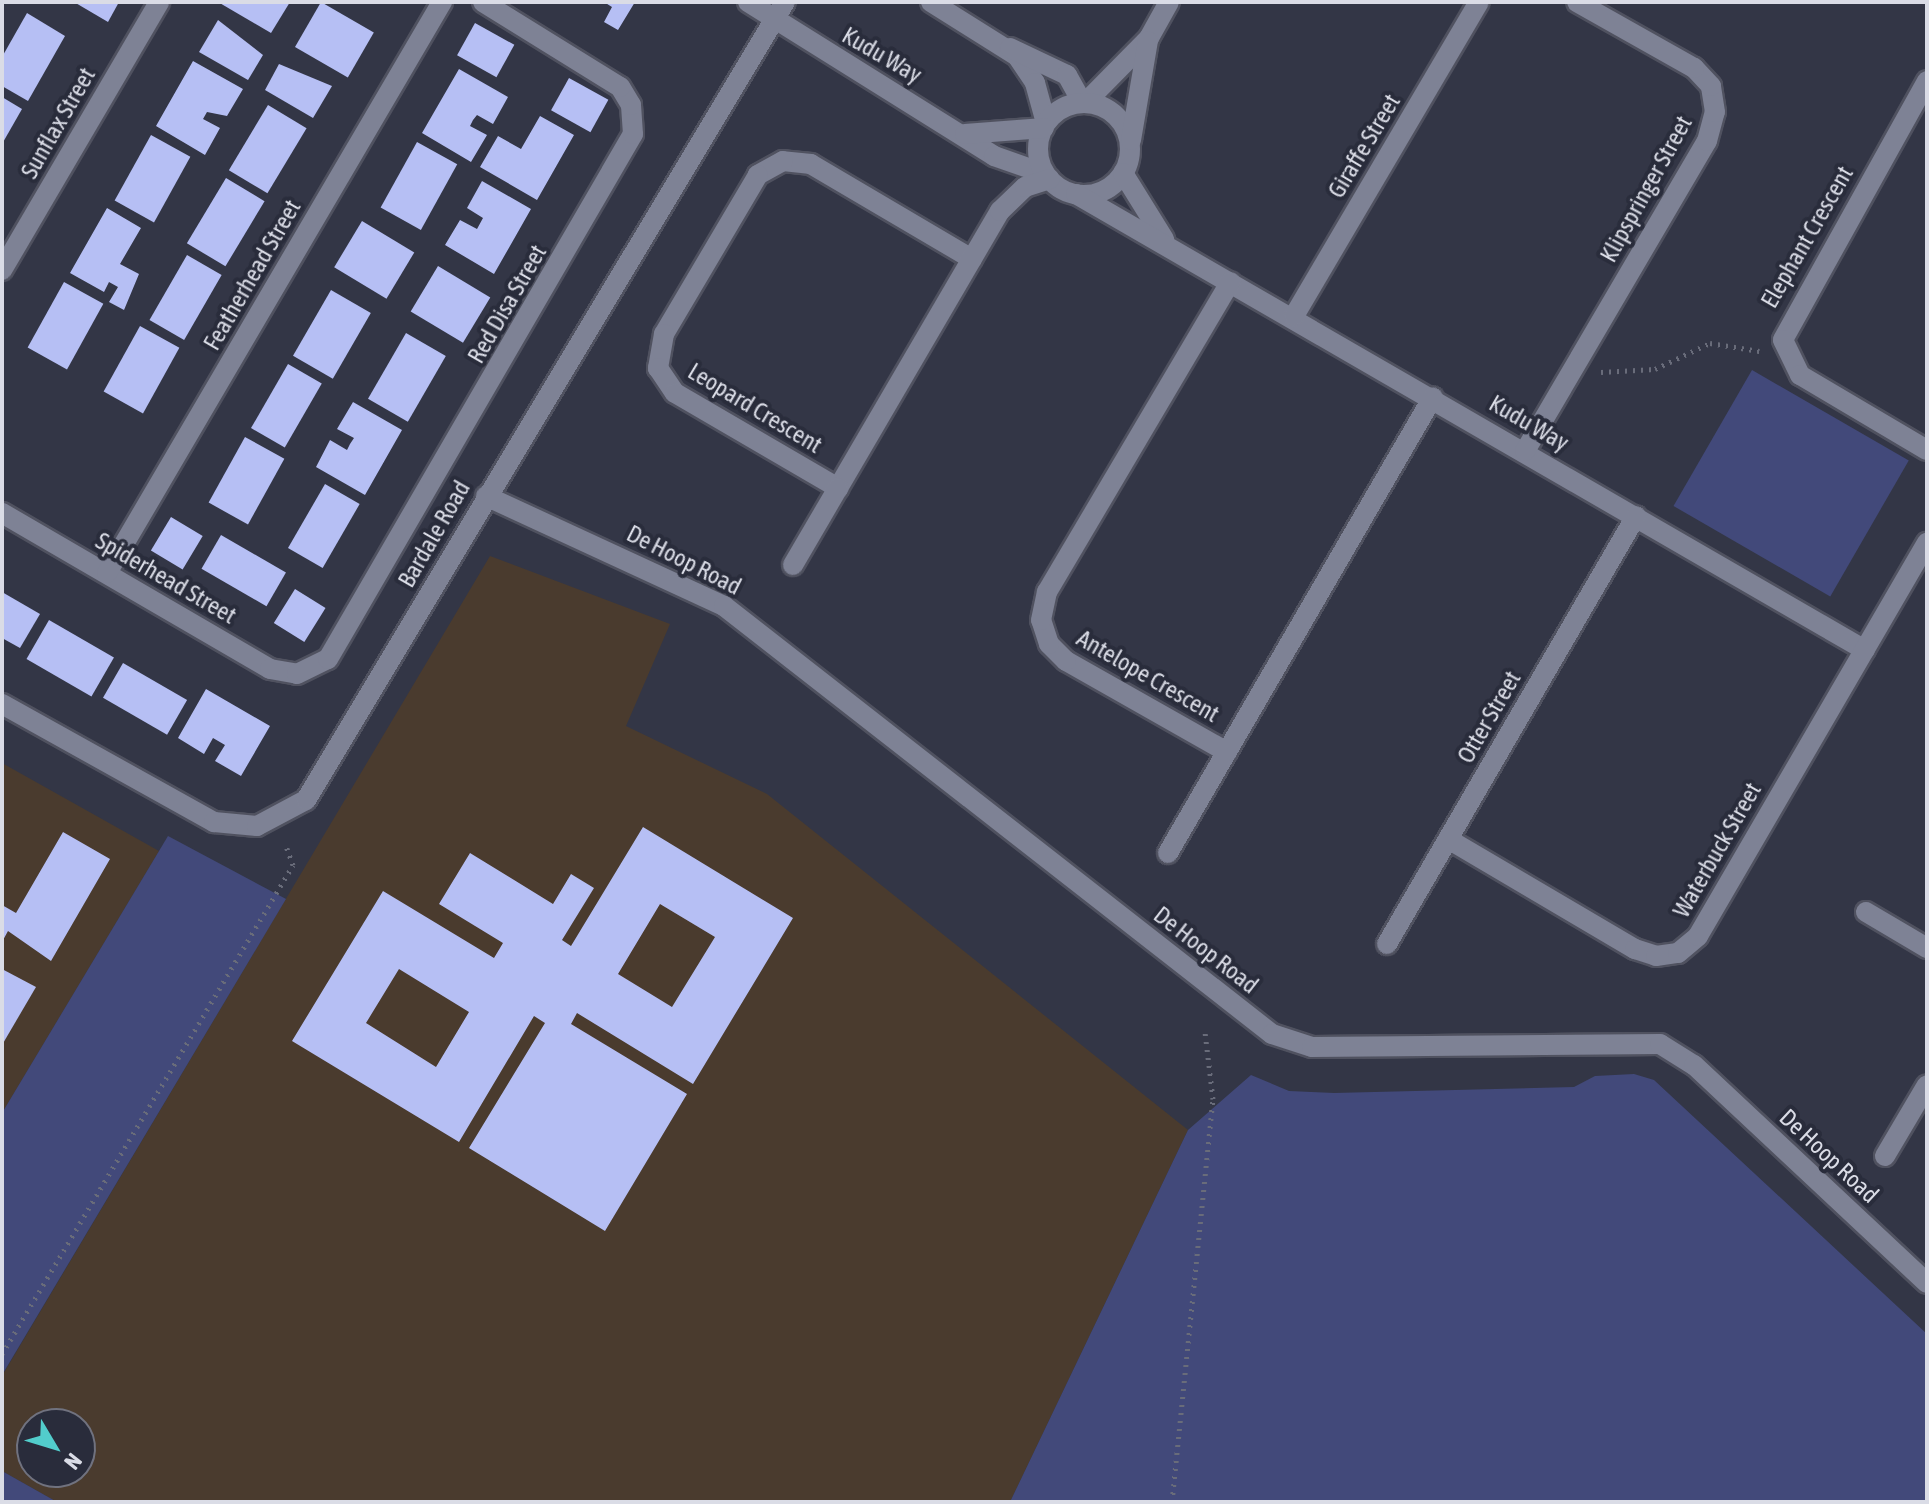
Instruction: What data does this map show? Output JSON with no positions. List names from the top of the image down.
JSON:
{
  "streets": {
    "street": [
      "Kudu Way",
      "Sunflax Street",
      "Giraffe Street",
      "Klipspringer Street",
      "Elephant Crescent",
      "Featherhead Street",
      "Red Disa Street",
      "Leopard Crescent",
      "Bardale Road",
      "De Hoop Road",
      "Spiderhead Street",
      "Antelope Crescent",
      "Otter Street",
      "Waterbuck Street"
    ]
  },
  "crossings": [
    ["Kudu Way", "Giraffe Street"],
    ["Kudu Way", "Klipspringer Street"],
    ["Kudu Way", "Bardale Road"],
    ["Kudu Way", "Antelope Crescent"],
    ["Kudu Way", "Otter Street"],
    ["Kudu Way", "Waterbuck Street"],
    ["Featherhead Street", "Spiderhead Street"],
    ["Red Disa Street", "Spiderhead Street"],
    ["Bardale Road", "De Hoop Road"],
    ["Otter Street", "Waterbuck Street"]
  ],
  "north": "bottom right"
}
